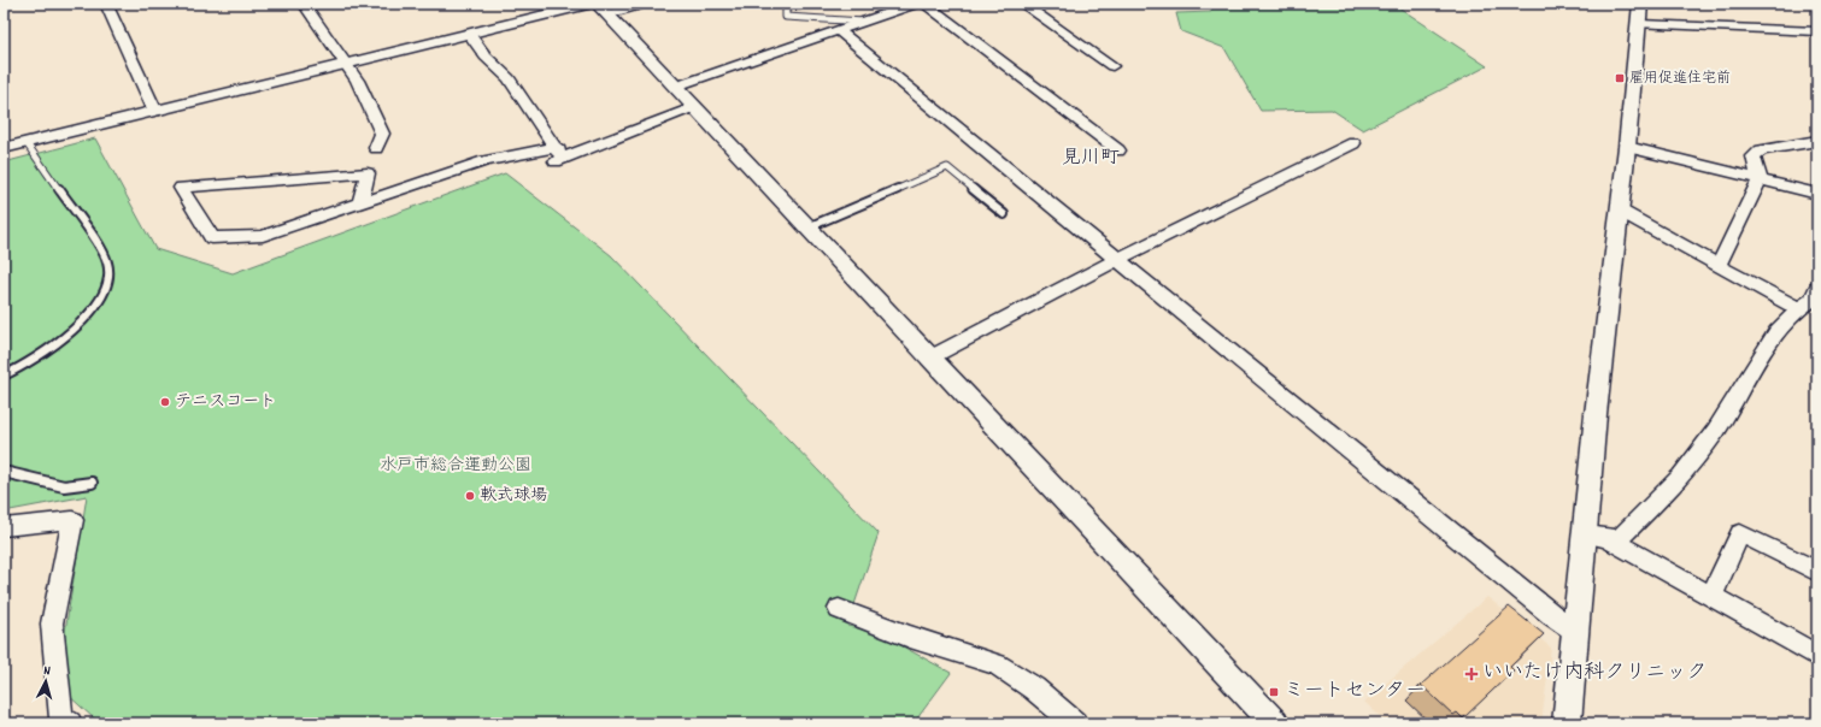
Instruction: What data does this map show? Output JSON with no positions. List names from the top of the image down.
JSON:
{
  "districts": ["見川町"],
  "parks": ["水戸市総合運動公園"],
  "places": {
    "transit": ["雇用促進住宅前", "ミートセンター"],
    "other": ["テニスコート", "軟式球場"],
    "health": ["いいたけ内科クリニック"]
  },
  "north": "top"
}
